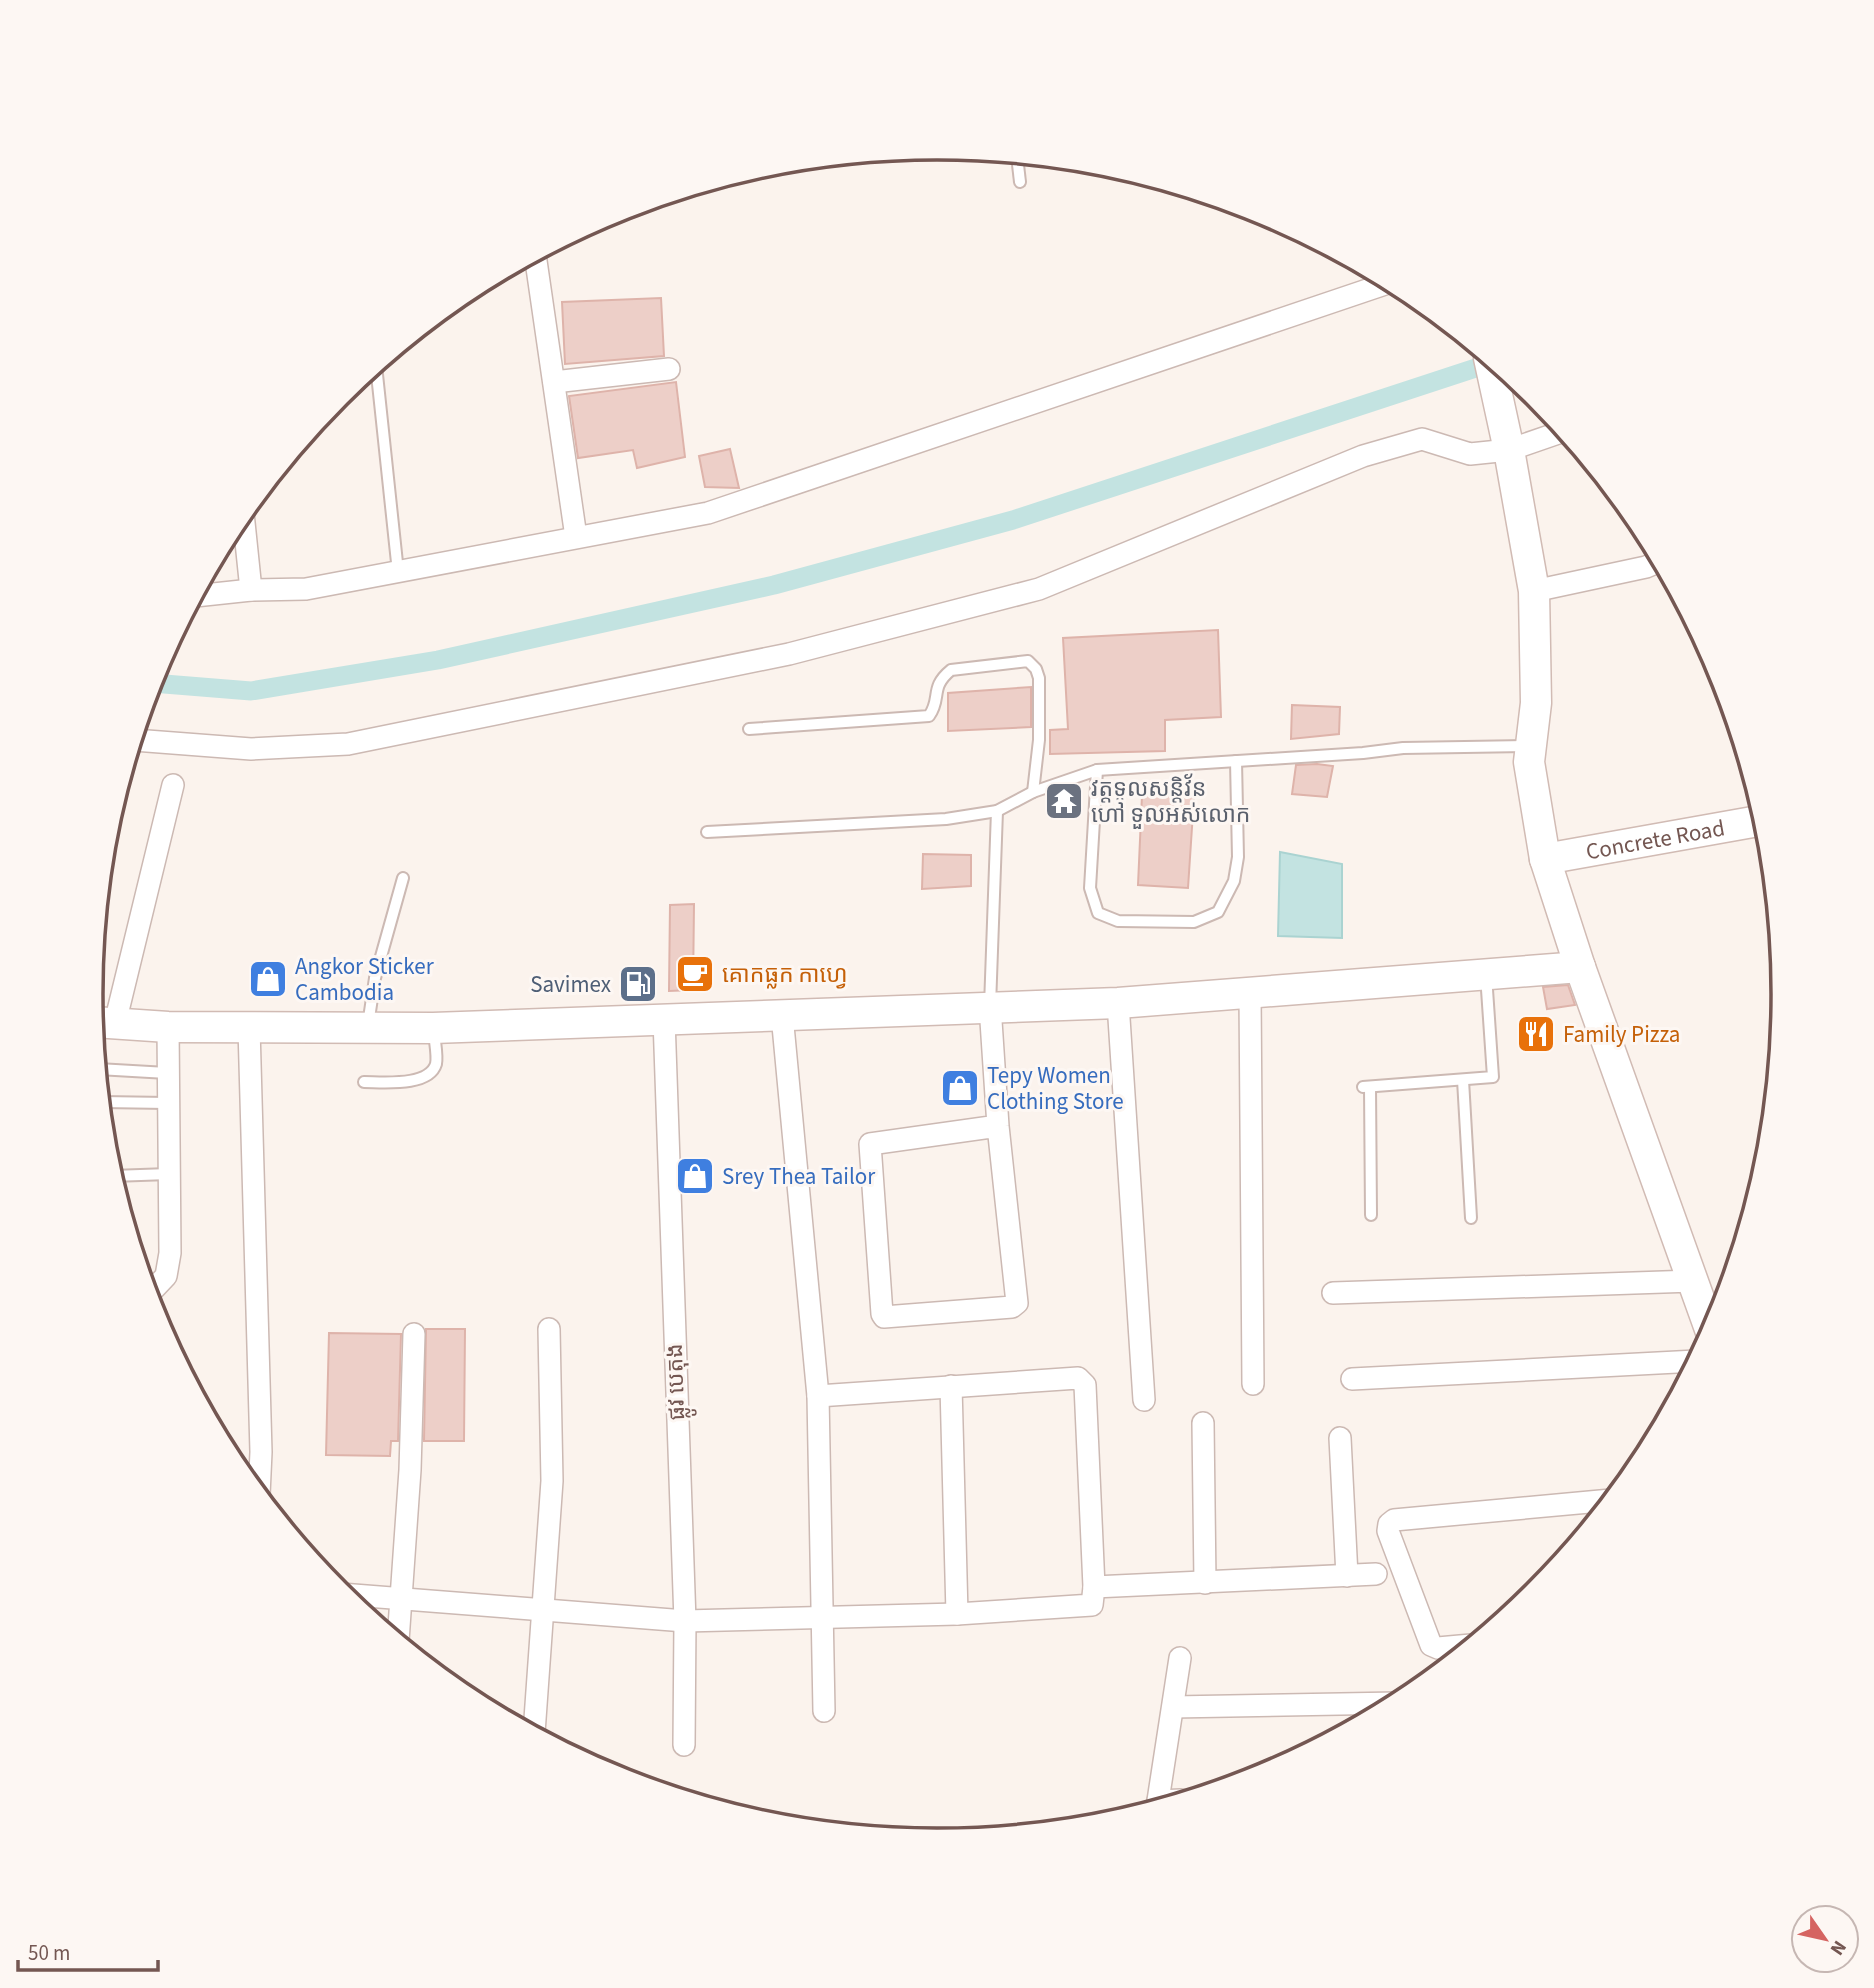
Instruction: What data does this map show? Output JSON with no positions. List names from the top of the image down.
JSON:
{
  "streets": {
    "street": ["Concrete Road", "ផ្លូវ បេតុង"]
  },
  "places": {
    "temple": ["វត្តទូលសន្តិវ័ន ហៅ ទួលអស់លោក"],
    "cafe": ["គោកធ្លក កាហ្វេ"],
    "shop": ["Angkor Sticker Cambodia", "Tepy Women Clothing Store", "Srey Thea Tailor"],
    "fuel station": ["Savimex"],
    "restaurant": ["Family Pizza"]
  },
  "scale_bar": "50 m",
  "north": "bottom right"
}
